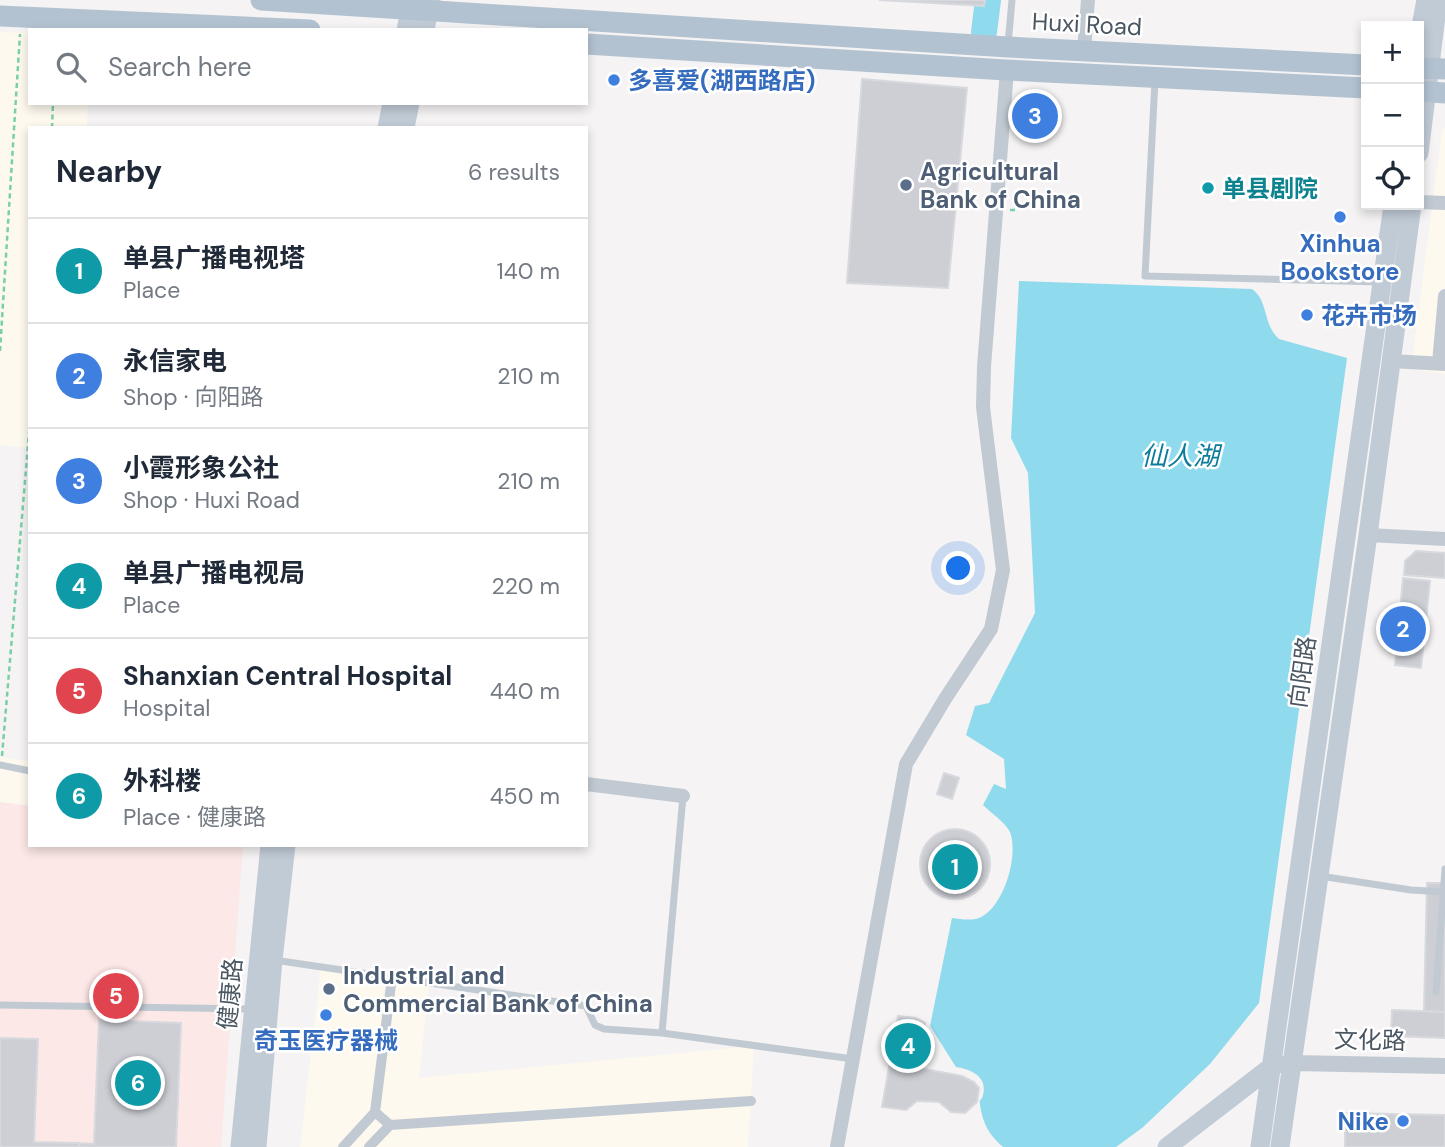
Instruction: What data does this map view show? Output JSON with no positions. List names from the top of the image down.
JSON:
{
  "streets": {
    "main road": ["Huxi Road", "向阳路", "健康路"],
    "street": ["文化路"]
  },
  "crossings": [
    ["向阳路", "文化路"]
  ],
  "water": ["仙人湖"],
  "places": [
    "多喜爱(湖西路店)",
    "Agricultural Bank of China",
    "单县剧院",
    "Xinhua Bookstore",
    "花卉市场",
    "Industrial and Commercial Bank of China",
    "奇玉医疗器械",
    "Nike"
  ],
  "page": {
    "map_buttons": ["+", "−"],
    "search": "Search here",
    "pins": [
      "3",
      "2",
      "1",
      "5",
      "4",
      "6"
    ],
    "heading": ["Nearby", "6 results"],
    "list": [
      {
        "mark": "1",
        "name": "单县广播电视塔",
        "note": "Place",
        "value": "140 m"
      },
      {
        "mark": "2",
        "name": "永信家电",
        "note": "Shop · 向阳路",
        "value": "210 m"
      },
      {
        "mark": "3",
        "name": "小霞形象公社",
        "note": "Shop · Huxi Road",
        "value": "210 m"
      },
      {
        "mark": "4",
        "name": "单县广播电视局",
        "note": "Place",
        "value": "220 m"
      },
      {
        "mark": "5",
        "name": "Shanxian Central Hospital",
        "note": "Hospital",
        "value": "440 m"
      },
      {
        "mark": "6",
        "name": "外科楼",
        "note": "Place · 健康路",
        "value": "450 m"
      }
    ]
  }
}
